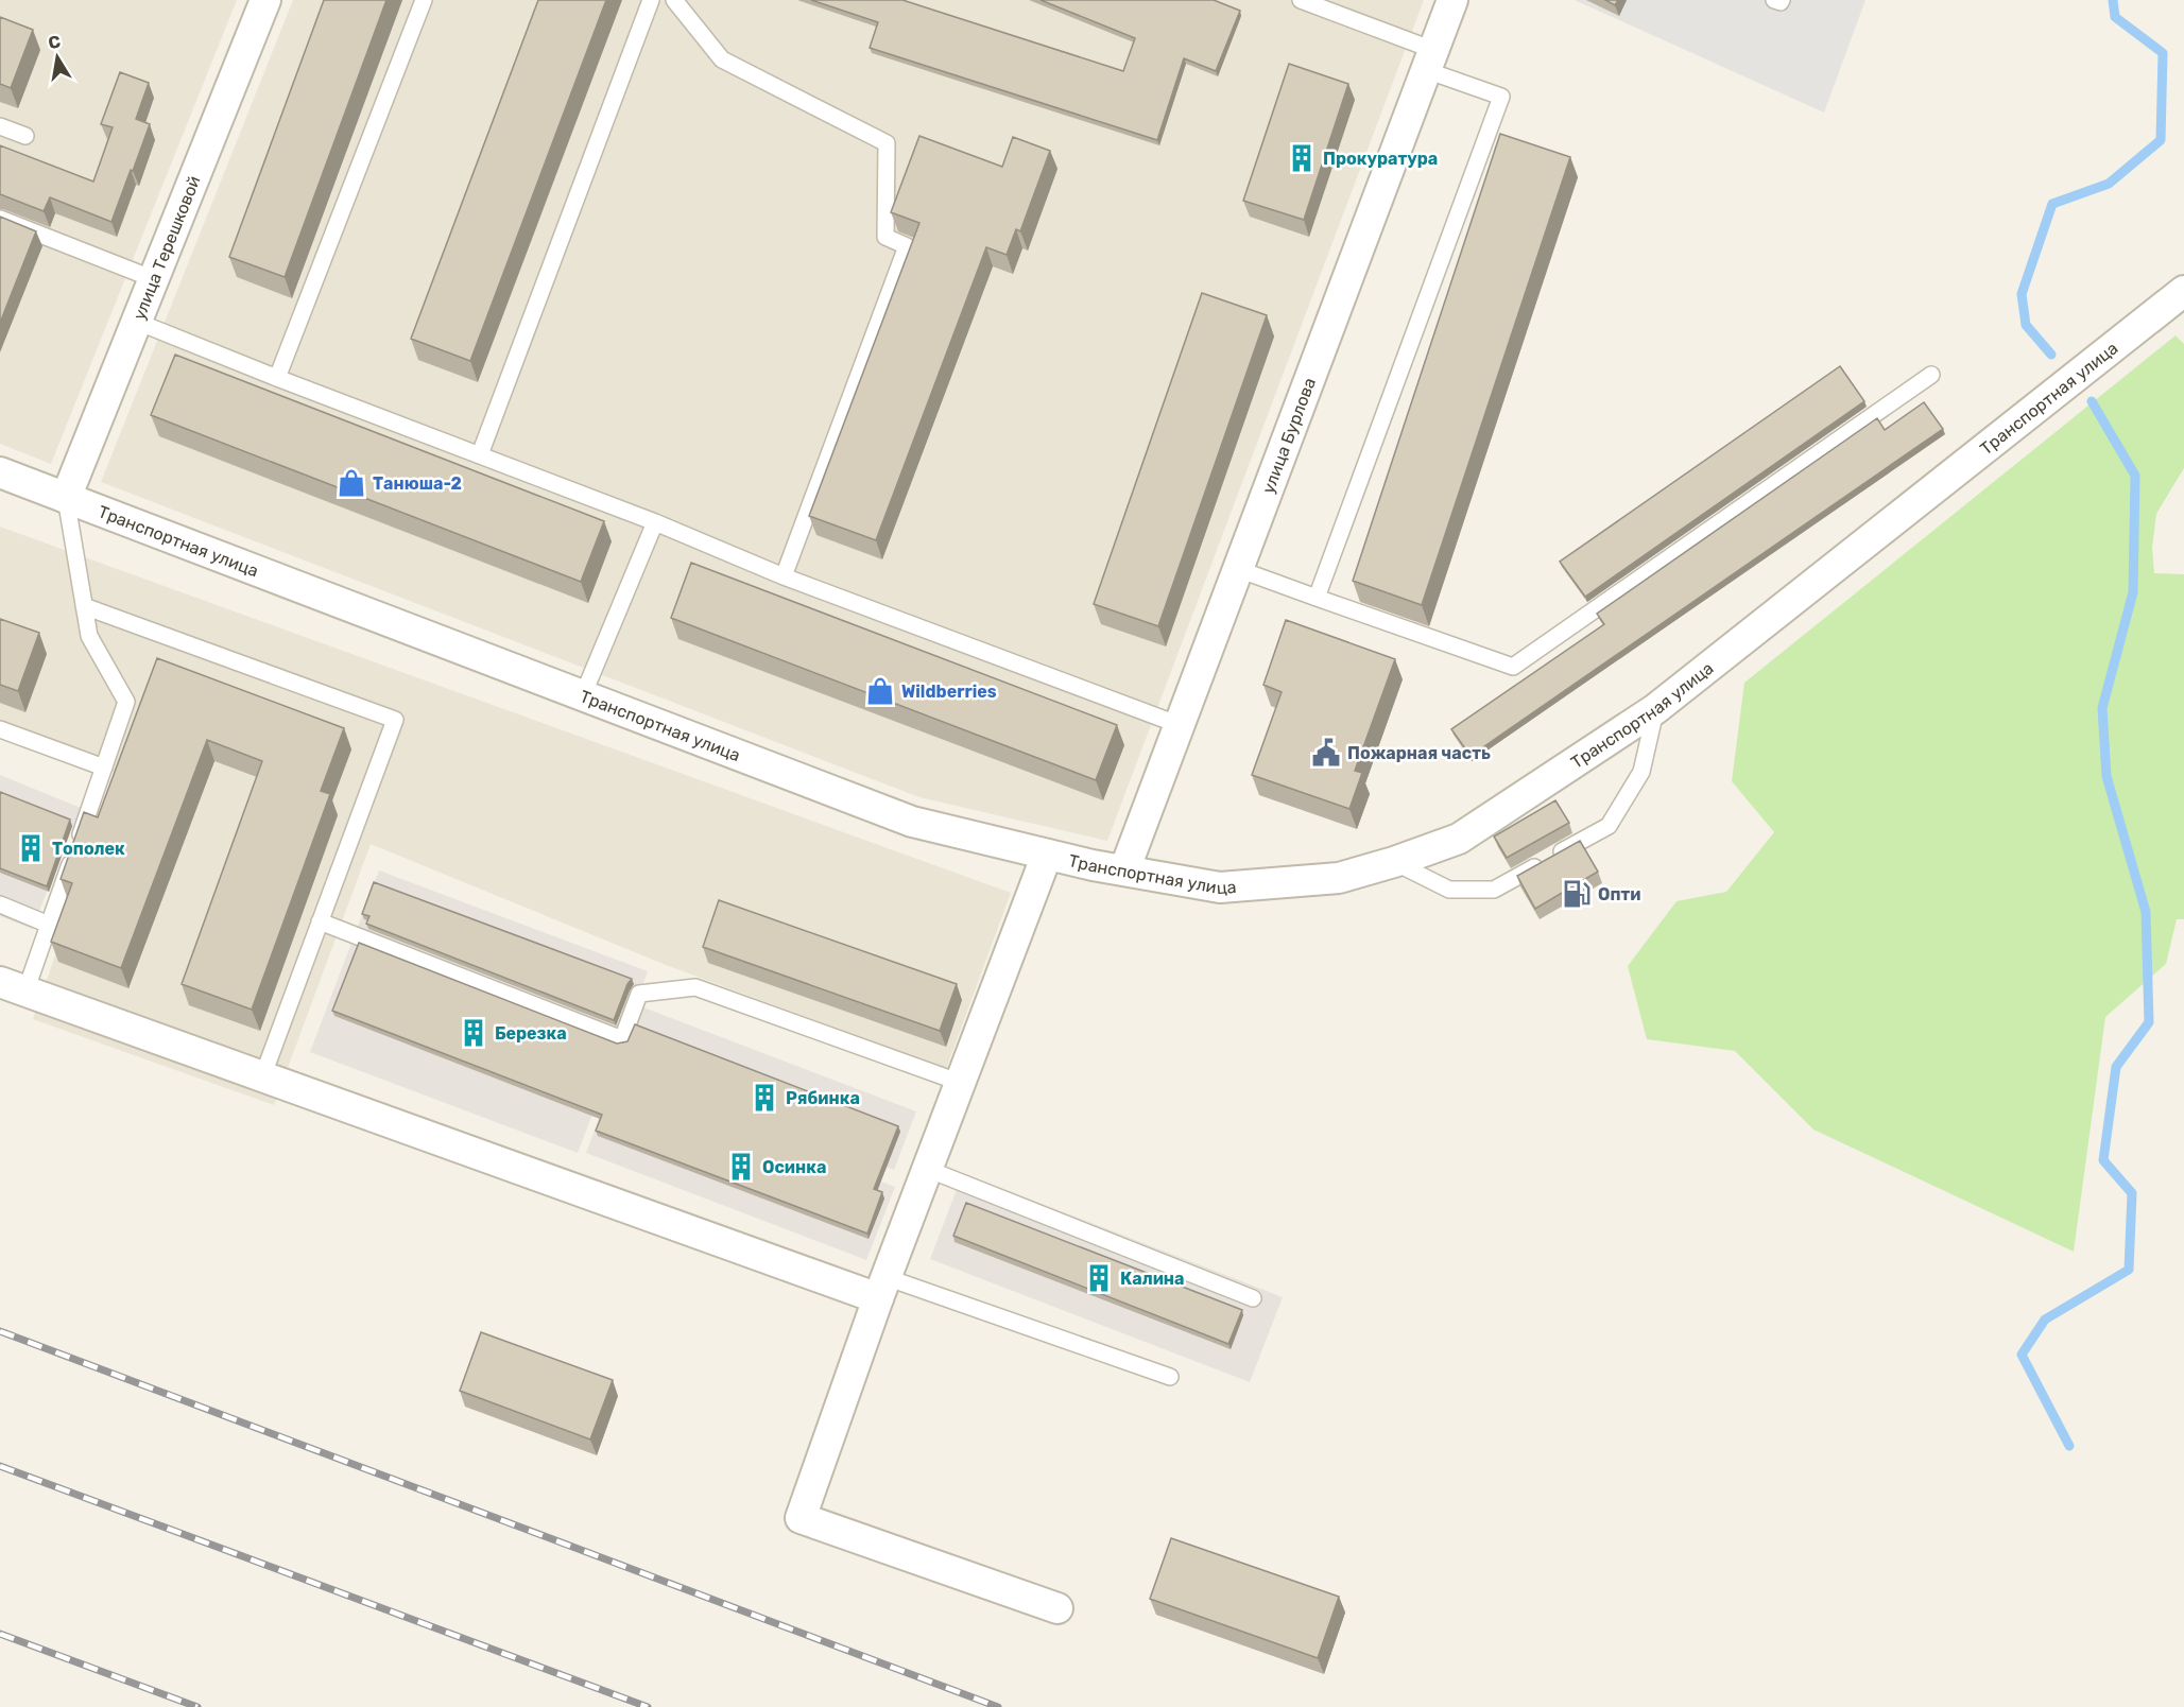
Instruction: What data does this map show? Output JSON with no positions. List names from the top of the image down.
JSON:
{
  "streets": {
    "street": ["улица Терешковой", "Транспортная улица", "улица Бурлова"]
  },
  "crossings": [
    ["улица Терешковой", "Транспортная улица"],
    ["Транспортная улица", "улица Бурлова"]
  ],
  "places": {
    "building": [
      "Прокуратура",
      "Тополек",
      "Березка",
      "Рябинка",
      "Осинка",
      "Калина"
    ],
    "shop": ["Танюша-2", "Wildberries"],
    "public building": ["Пожарная часть"],
    "fuel station": ["Опти"]
  },
  "north": "top"
}
